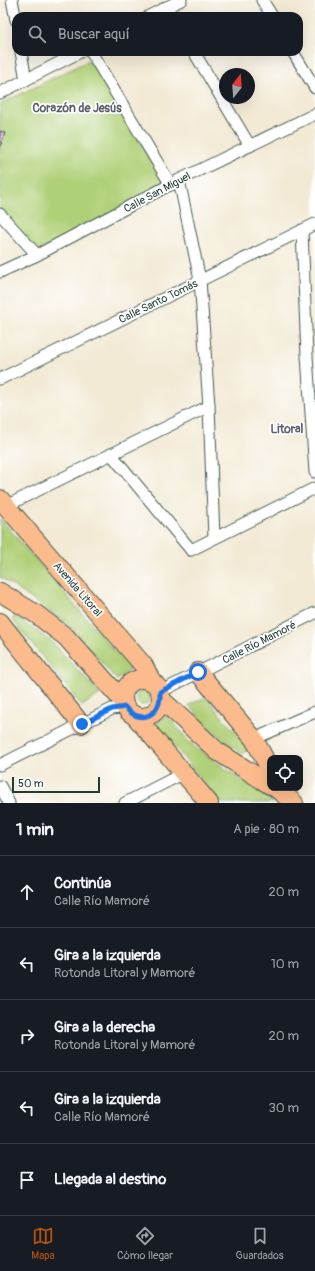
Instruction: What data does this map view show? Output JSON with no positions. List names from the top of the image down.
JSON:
{
  "streets": {
    "main road": ["Avenida Litoral"],
    "street": ["Calle San Miguel", "Calle Santo Tomás", "Calle Río Mamoré"]
  },
  "crossings": [
    ["Avenida Litoral", "Calle Río Mamoré"]
  ],
  "districts": ["Corazón de Jesús", "Litoral"],
  "scale_bar": "50 m",
  "north": "top",
  "page": {
    "search": "Buscar aquí",
    "scale": "50 m",
    "heading": ["1 min", "A pie · 80 m"],
    "list": [
      ["Continúa", "Calle Río Mamoré", "20 m"],
      ["Gira a la izquierda", "Rotonda Litoral y Mamoré", "10 m"],
      ["Gira a la derecha", "Rotonda Litoral y Mamoré", "20 m"],
      ["Gira a la izquierda", "Calle Río Mamoré", "30 m"],
      "Llegada al destino"
    ],
    "nav": ["Mapa", "Cómo llegar", "Guardados"]
  }
}
